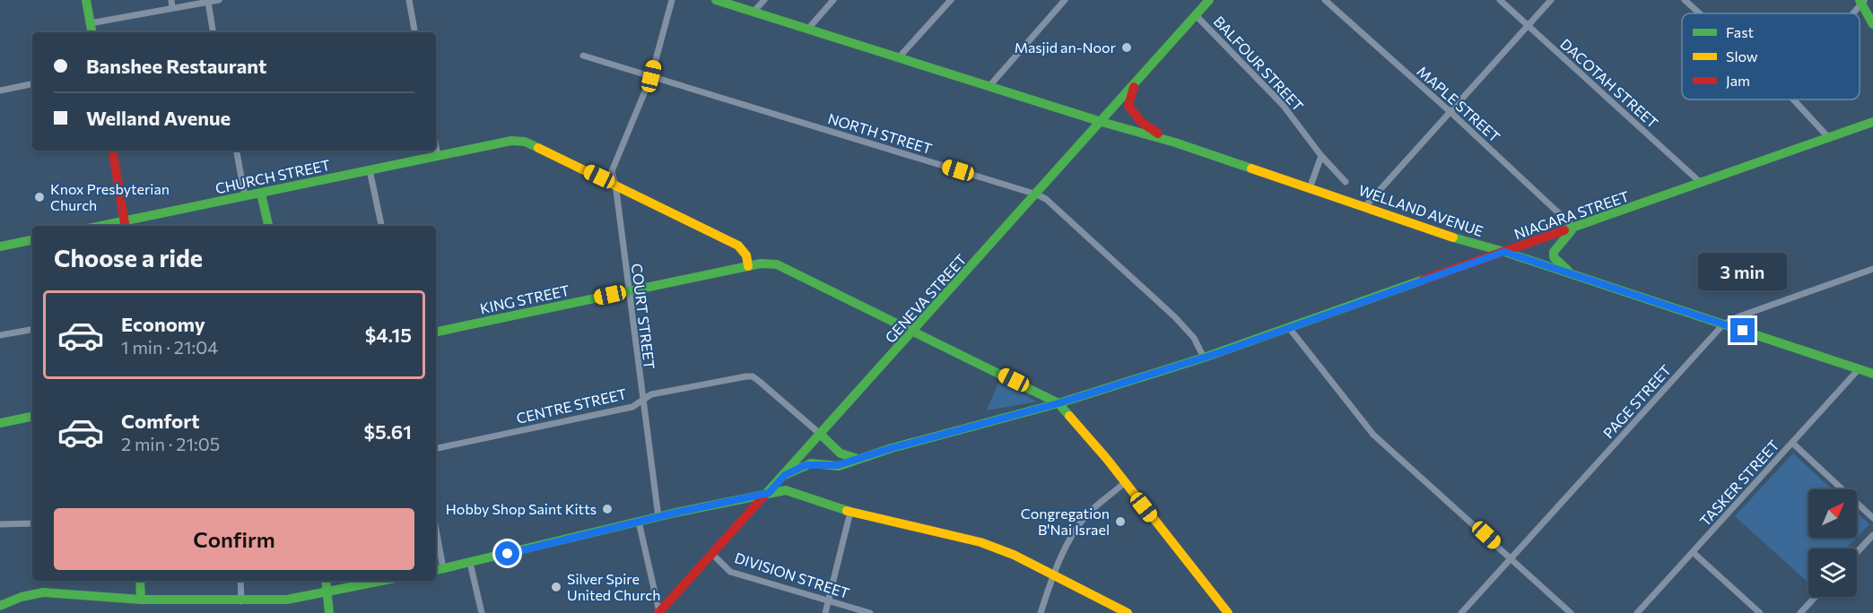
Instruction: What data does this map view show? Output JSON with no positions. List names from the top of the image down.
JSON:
{
  "streets": {
    "main road": [
      "CHURCH STREET",
      "WELLAND AVENUE",
      "NIAGARA STREET",
      "GENEVA STREET",
      "KING STREET"
    ],
    "street": [
      "BALFOUR STREET",
      "DACOTAH STREET",
      "MAPLE STREET",
      "NORTH STREET",
      "COURT STREET",
      "PAGE STREET",
      "CENTRE STREET",
      "TASKER STREET",
      "DIVISION STREET"
    ]
  },
  "crossings": [
    ["BALFOUR STREET", "GENEVA STREET"],
    ["DACOTAH STREET", "NIAGARA STREET"],
    ["MAPLE STREET", "NIAGARA STREET"],
    ["NORTH STREET", "NIAGARA STREET"],
    ["NORTH STREET", "GENEVA STREET"],
    ["NORTH STREET", "COURT STREET"],
    ["CHURCH STREET", "KING STREET"],
    ["CHURCH STREET", "COURT STREET"],
    ["WELLAND AVENUE", "NIAGARA STREET"],
    ["WELLAND AVENUE", "PAGE STREET"],
    ["WELLAND AVENUE", "TASKER STREET"],
    ["NIAGARA STREET", "GENEVA STREET"],
    ["GENEVA STREET", "CENTRE STREET"],
    ["GENEVA STREET", "DIVISION STREET"],
    ["KING STREET", "COURT STREET"],
    ["COURT STREET", "CENTRE STREET"]
  ],
  "places": [
    "Masjid an-Noor",
    "Knox Presbyterian Church",
    "Hobby Shop Saint Kitts",
    "Congregation B'Nai Israel",
    "Silver Spire United Church"
  ],
  "legend": ["Fast", "Slow", "Jam"],
  "north": "top right",
  "page": {
    "banner": ["Banshee Restaurant", "Welland Avenue"],
    "heading": "Choose a ride",
    "bubble": "3 min",
    "list": [
      {
        "name": "Economy",
        "note": "1 min · 21:04",
        "value": "$4.15"
      },
      {
        "name": "Comfort",
        "note": "2 min · 21:05",
        "value": "$5.61"
      }
    ],
    "buttons": "Confirm"
  }
}
